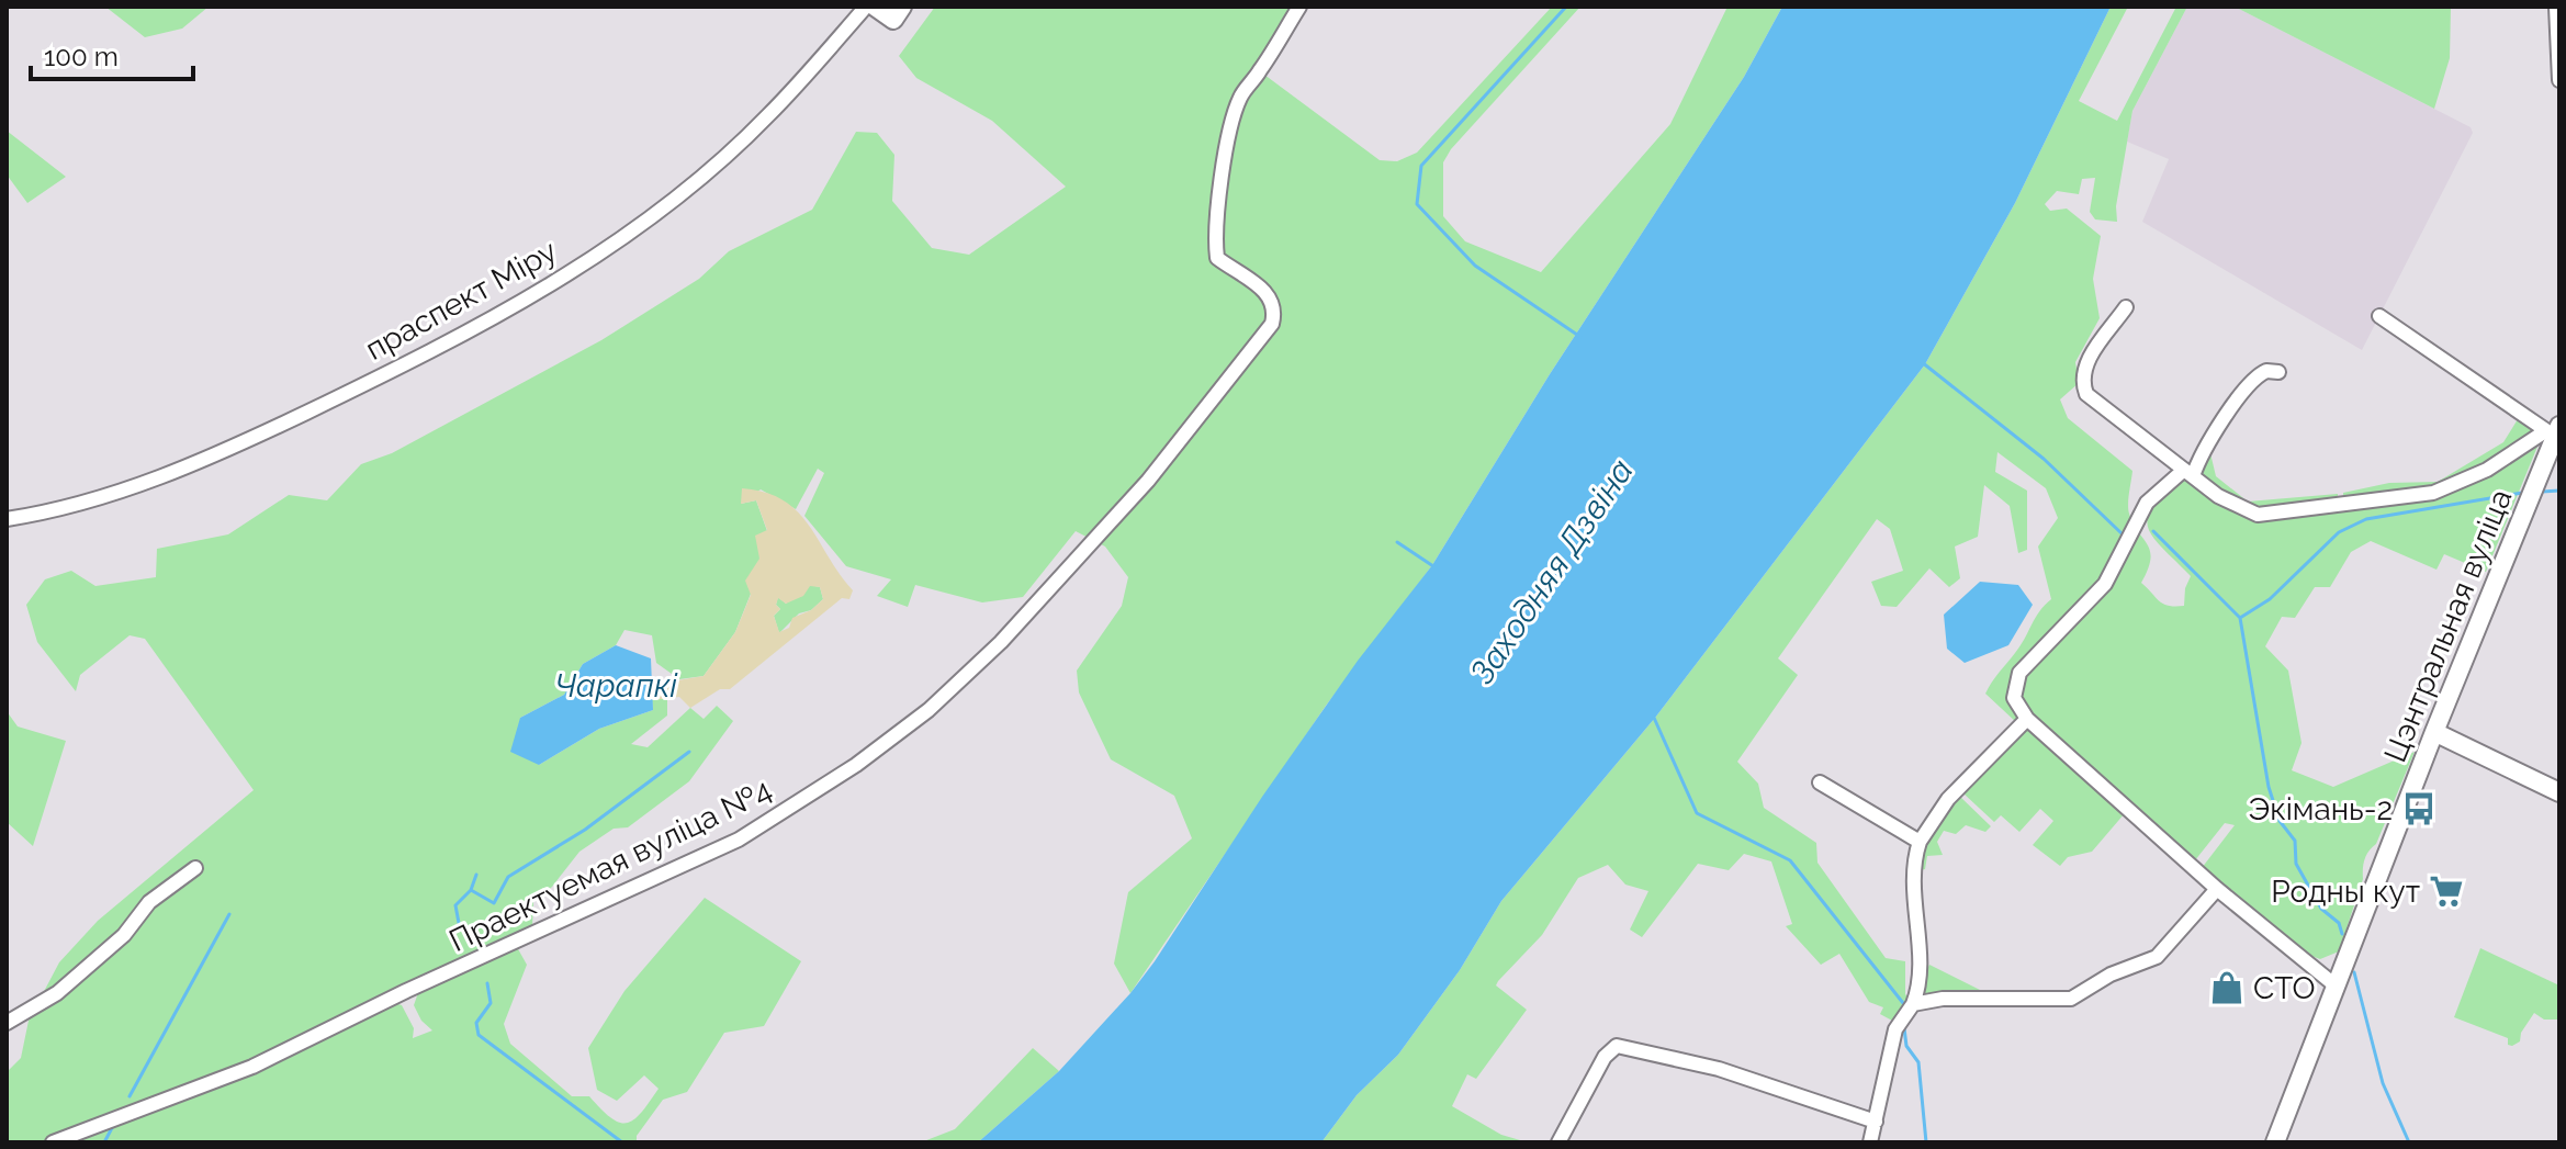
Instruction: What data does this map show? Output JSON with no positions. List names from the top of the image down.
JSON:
{
  "streets": {
    "main road": ["Цэнтральная вуліца"],
    "street": ["праспект Міру", "Праектуемая вуліца №4"]
  },
  "water": ["Заходняя Дзвіна", "Чарапкі"],
  "places": {
    "bus stop": ["Экімань-2"],
    "supermarket": ["Родны кут"],
    "shop": ["СТО"]
  },
  "scale_bar": "100 m"
}
